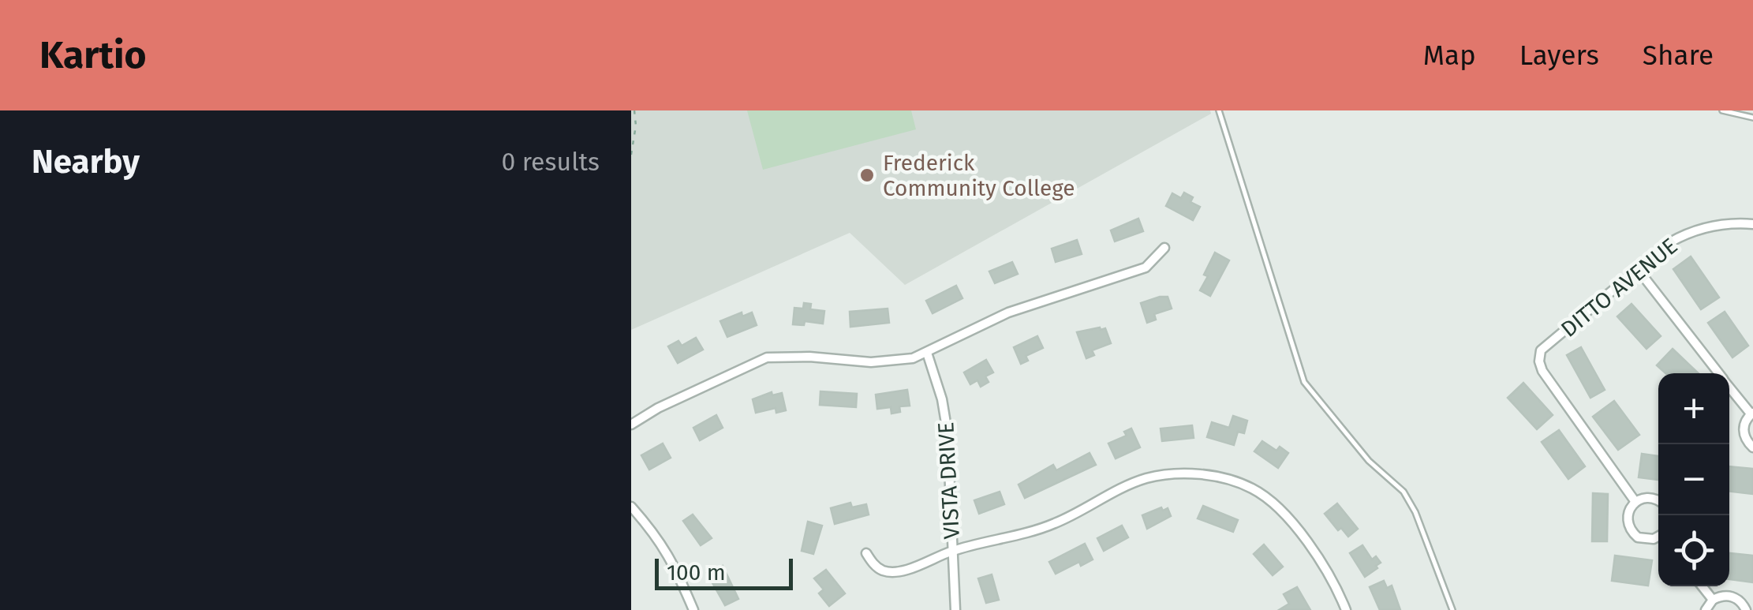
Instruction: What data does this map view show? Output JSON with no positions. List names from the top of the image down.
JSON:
{
  "streets": {
    "street": ["DITTO AVENUE", "VISTA DRIVE"]
  },
  "places": ["Frederick Community College"],
  "scale_bar": "100 m",
  "page": {
    "header": "Kartio",
    "nav": ["Map", "Layers", "Share"],
    "heading": ["Nearby", "0 results"],
    "map_buttons": ["+", "−"],
    "scale": "100 m"
  }
}
